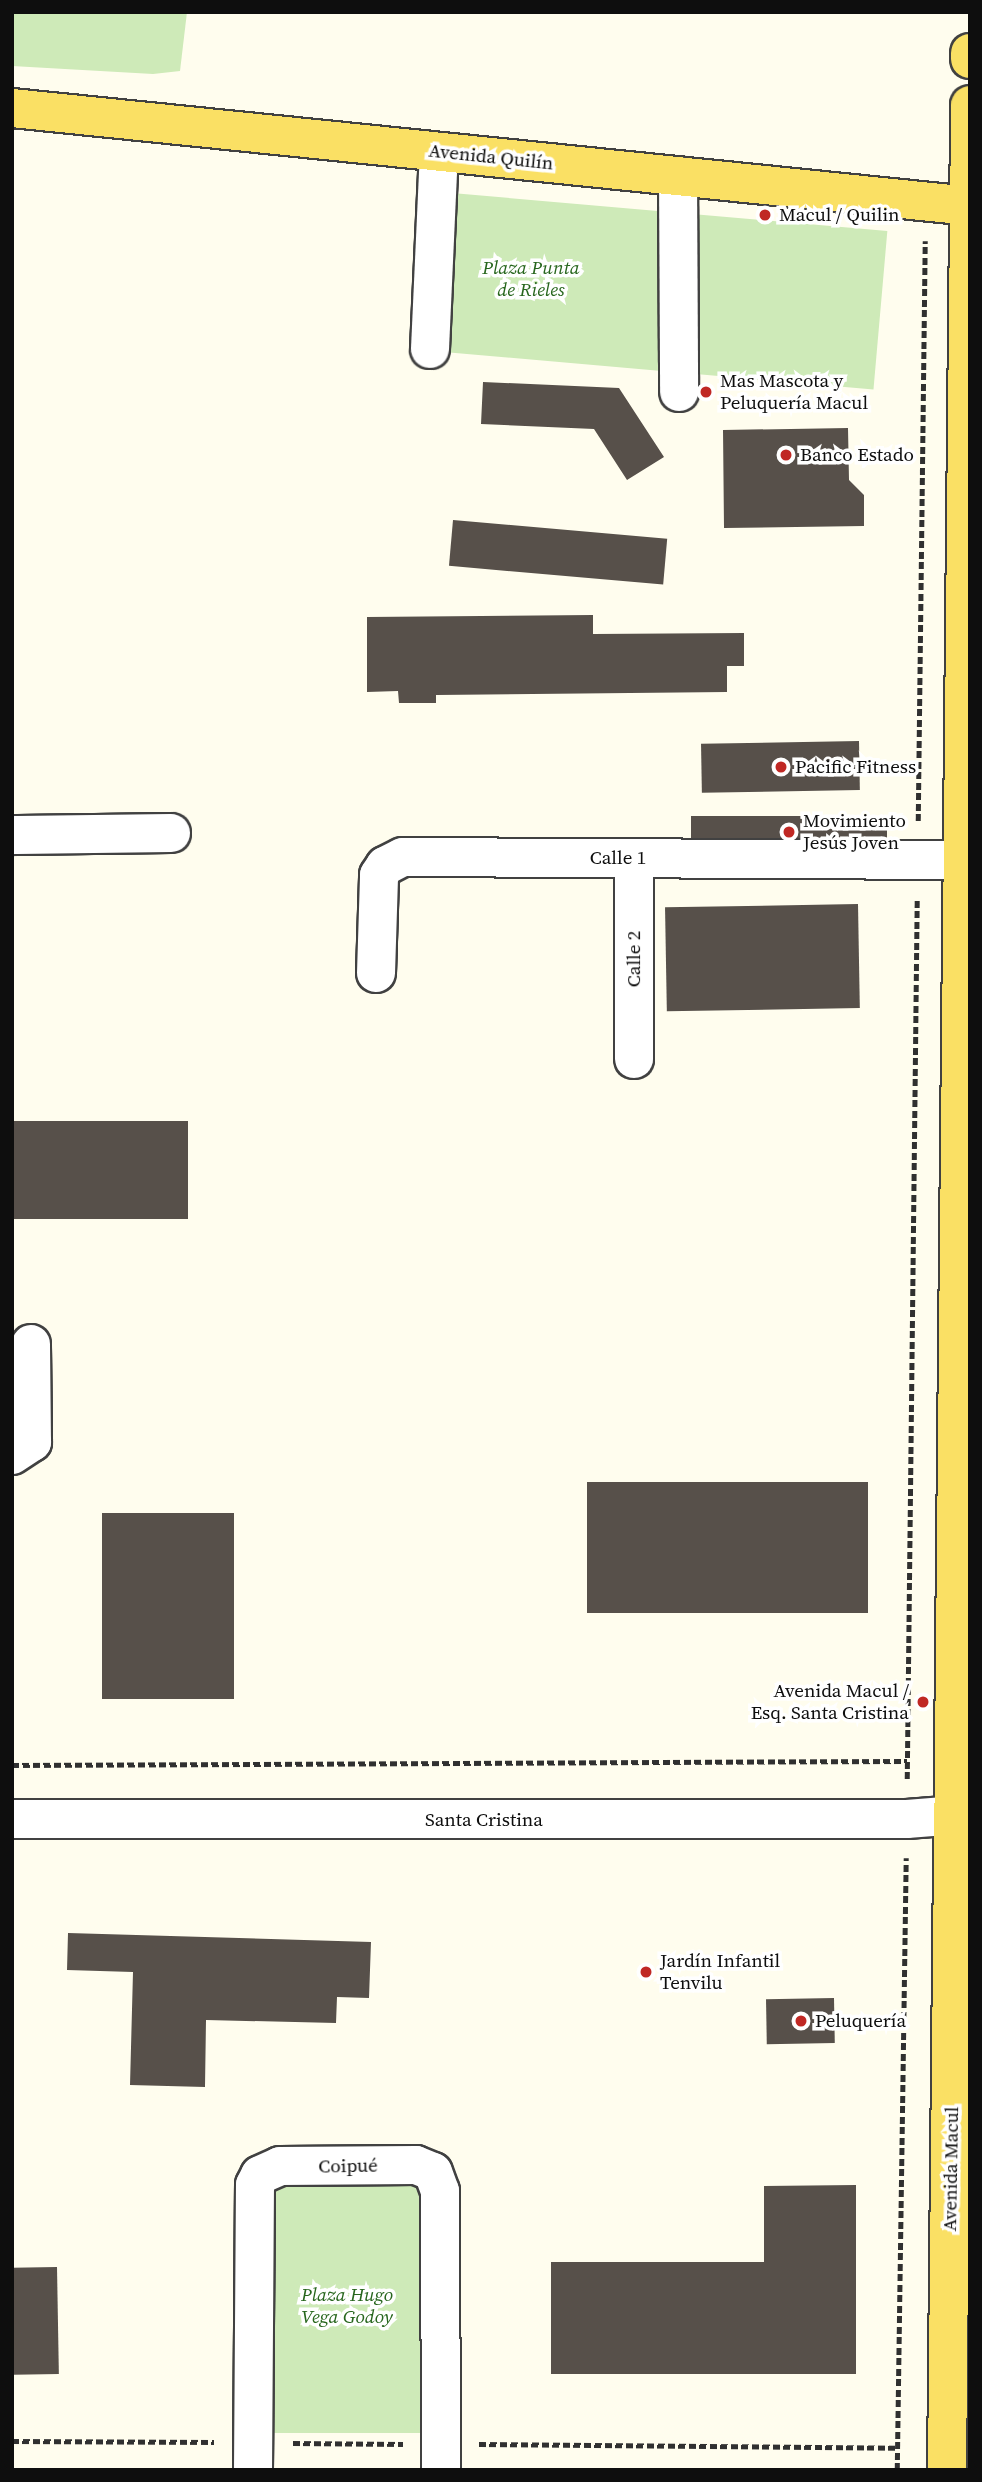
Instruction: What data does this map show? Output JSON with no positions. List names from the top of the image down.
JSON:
{
  "streets": {
    "main road": ["Avenida Quilín", "Avenida Macul"],
    "street": [
      "Calle 1",
      "Calle 2",
      "Santa Cristina",
      "Coipué"
    ]
  },
  "crossings": [
    ["Avenida Quilín", "Avenida Macul"],
    ["Calle 1", "Calle 2"],
    ["Calle 1", "Avenida Macul"],
    ["Santa Cristina", "Avenida Macul"]
  ],
  "parks": ["Plaza Punta de Rieles", "Plaza Hugo Vega Godoy"],
  "places": [
    "Macul / Quilin",
    "Mas Mascota y Peluquería Macul",
    "Banco Estado",
    "Pacific Fitness",
    "Movimiento Jesús Joven",
    "Avenida Macul / Esq. Santa Cristina",
    "Jardín Infantil Tenvilu",
    "Peluquería"
  ]
}
